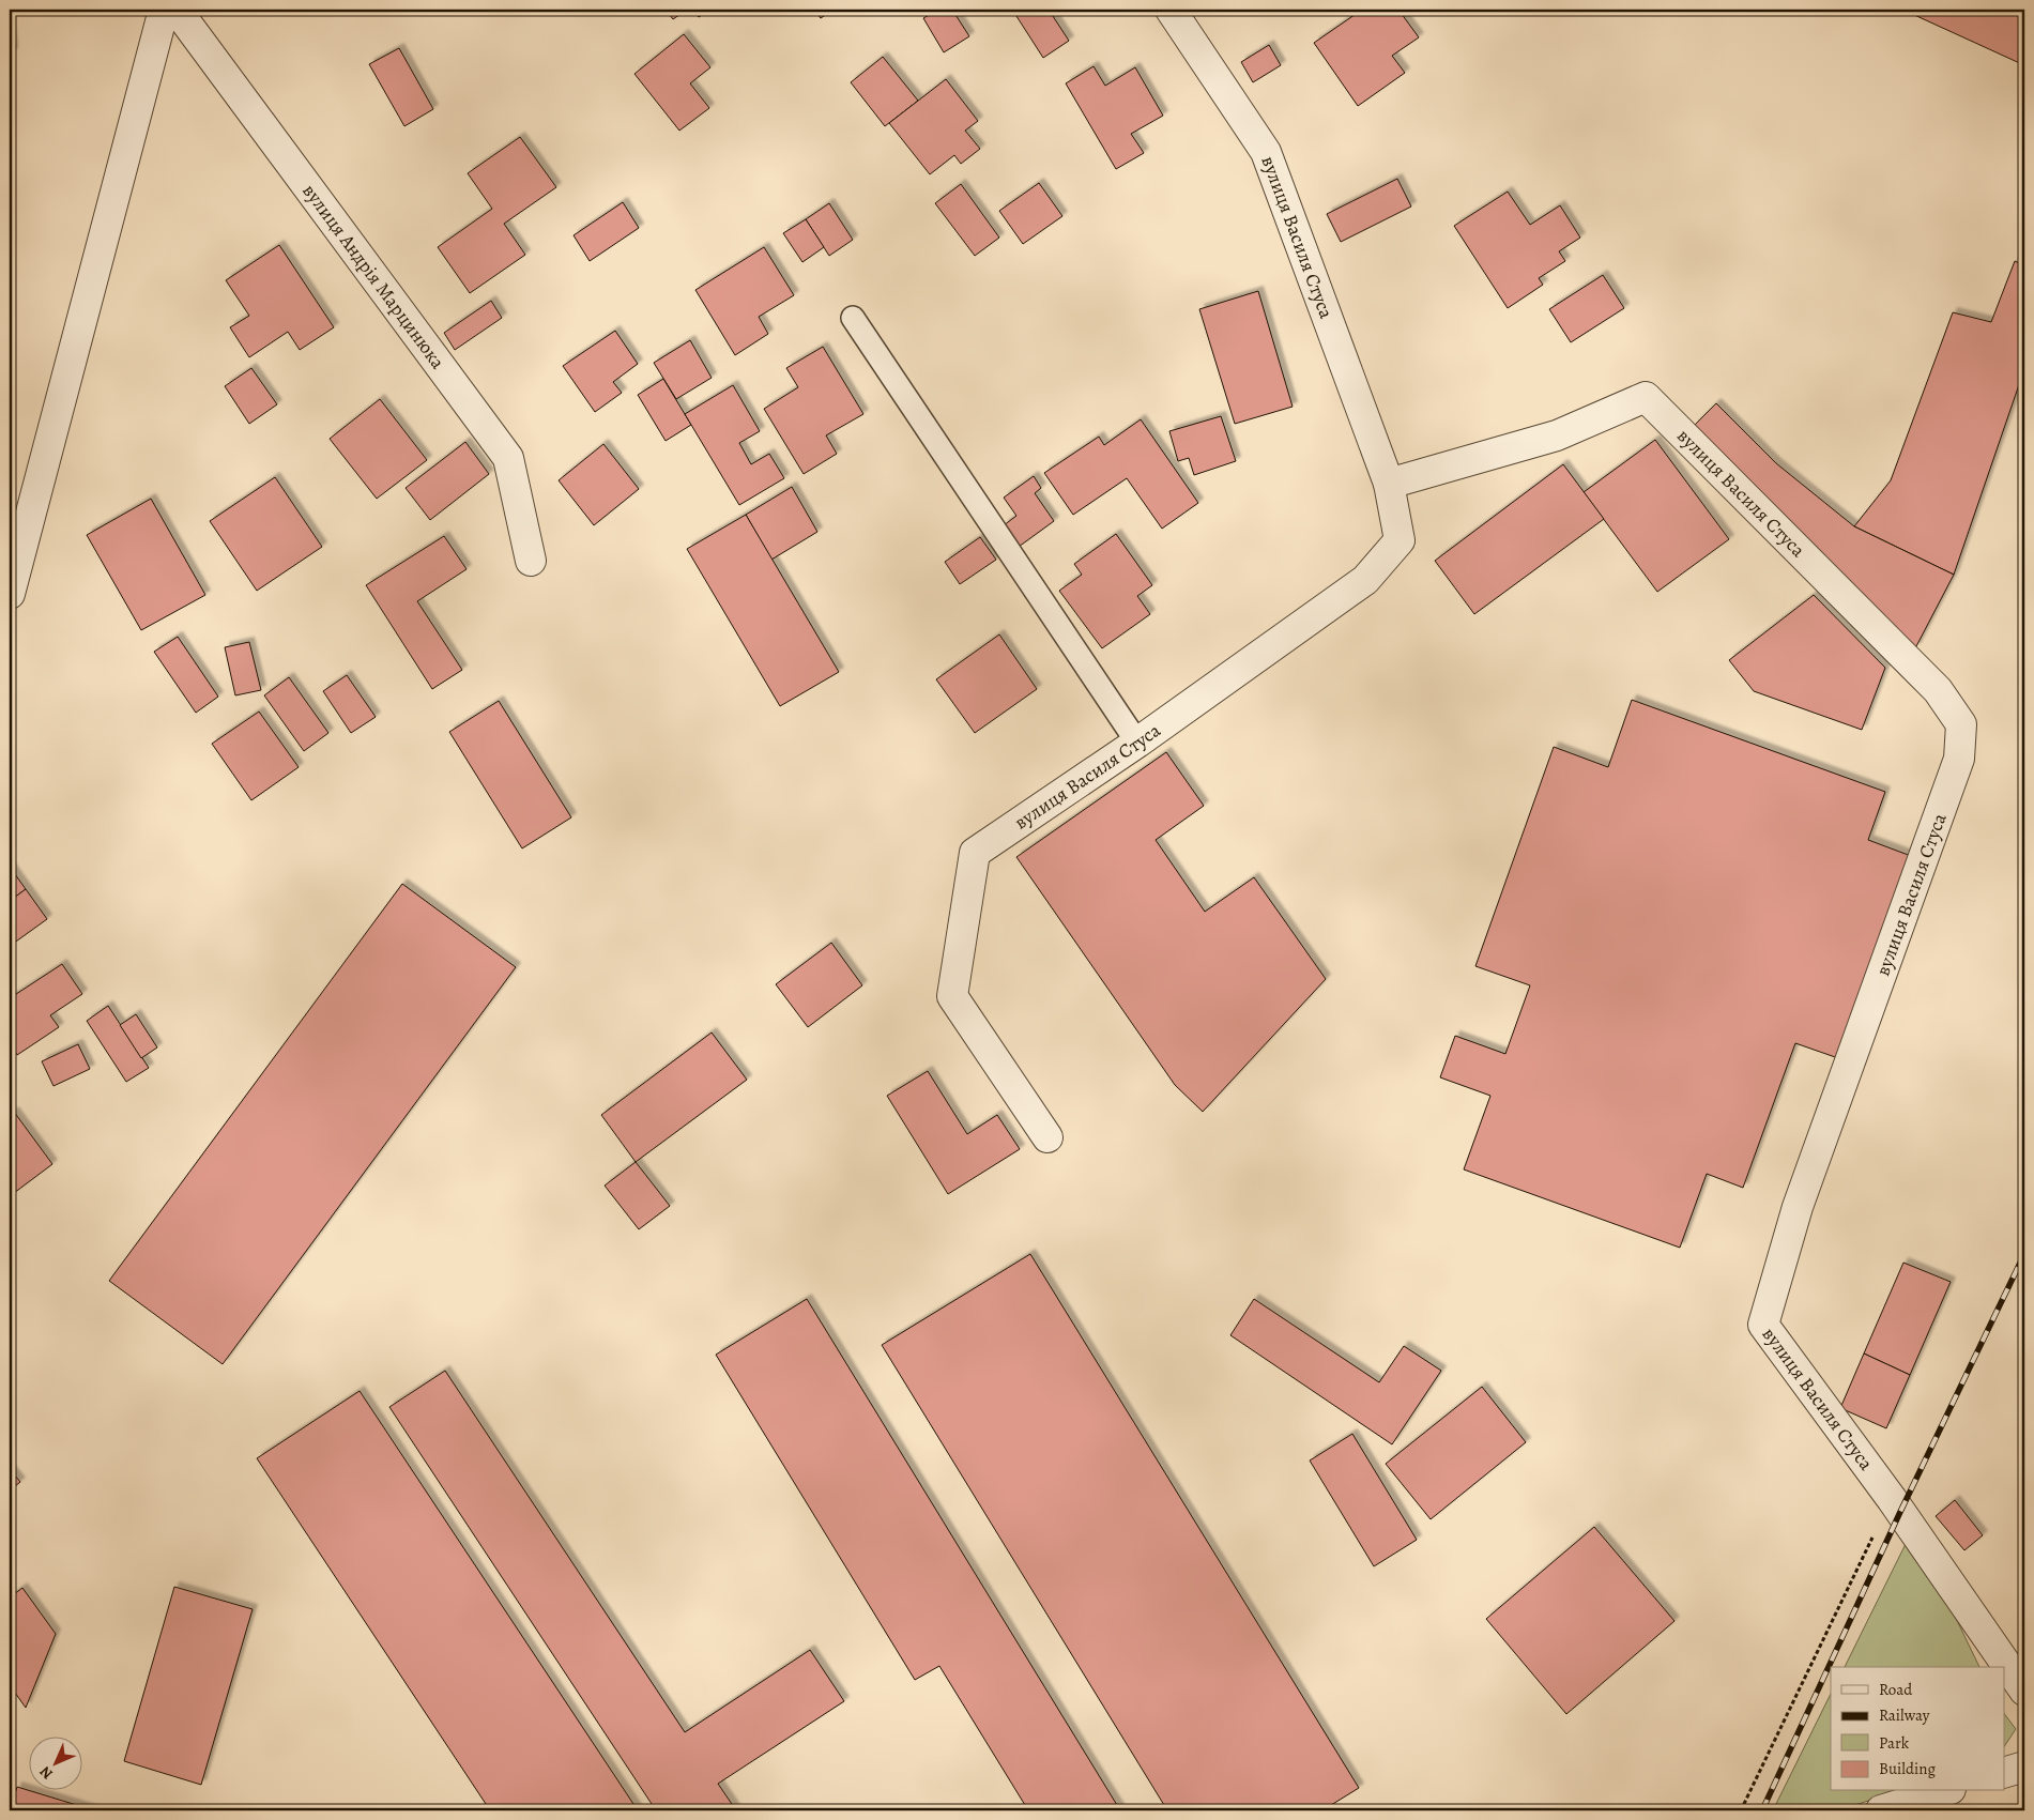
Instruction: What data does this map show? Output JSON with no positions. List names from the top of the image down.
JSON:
{
  "streets": {
    "street": ["вулиця Василя Стуса", "вулиця Андрія Марцинюка"]
  },
  "legend": [
    "Road",
    "Railway",
    "Park",
    "Building"
  ],
  "north": "bottom left"
}
